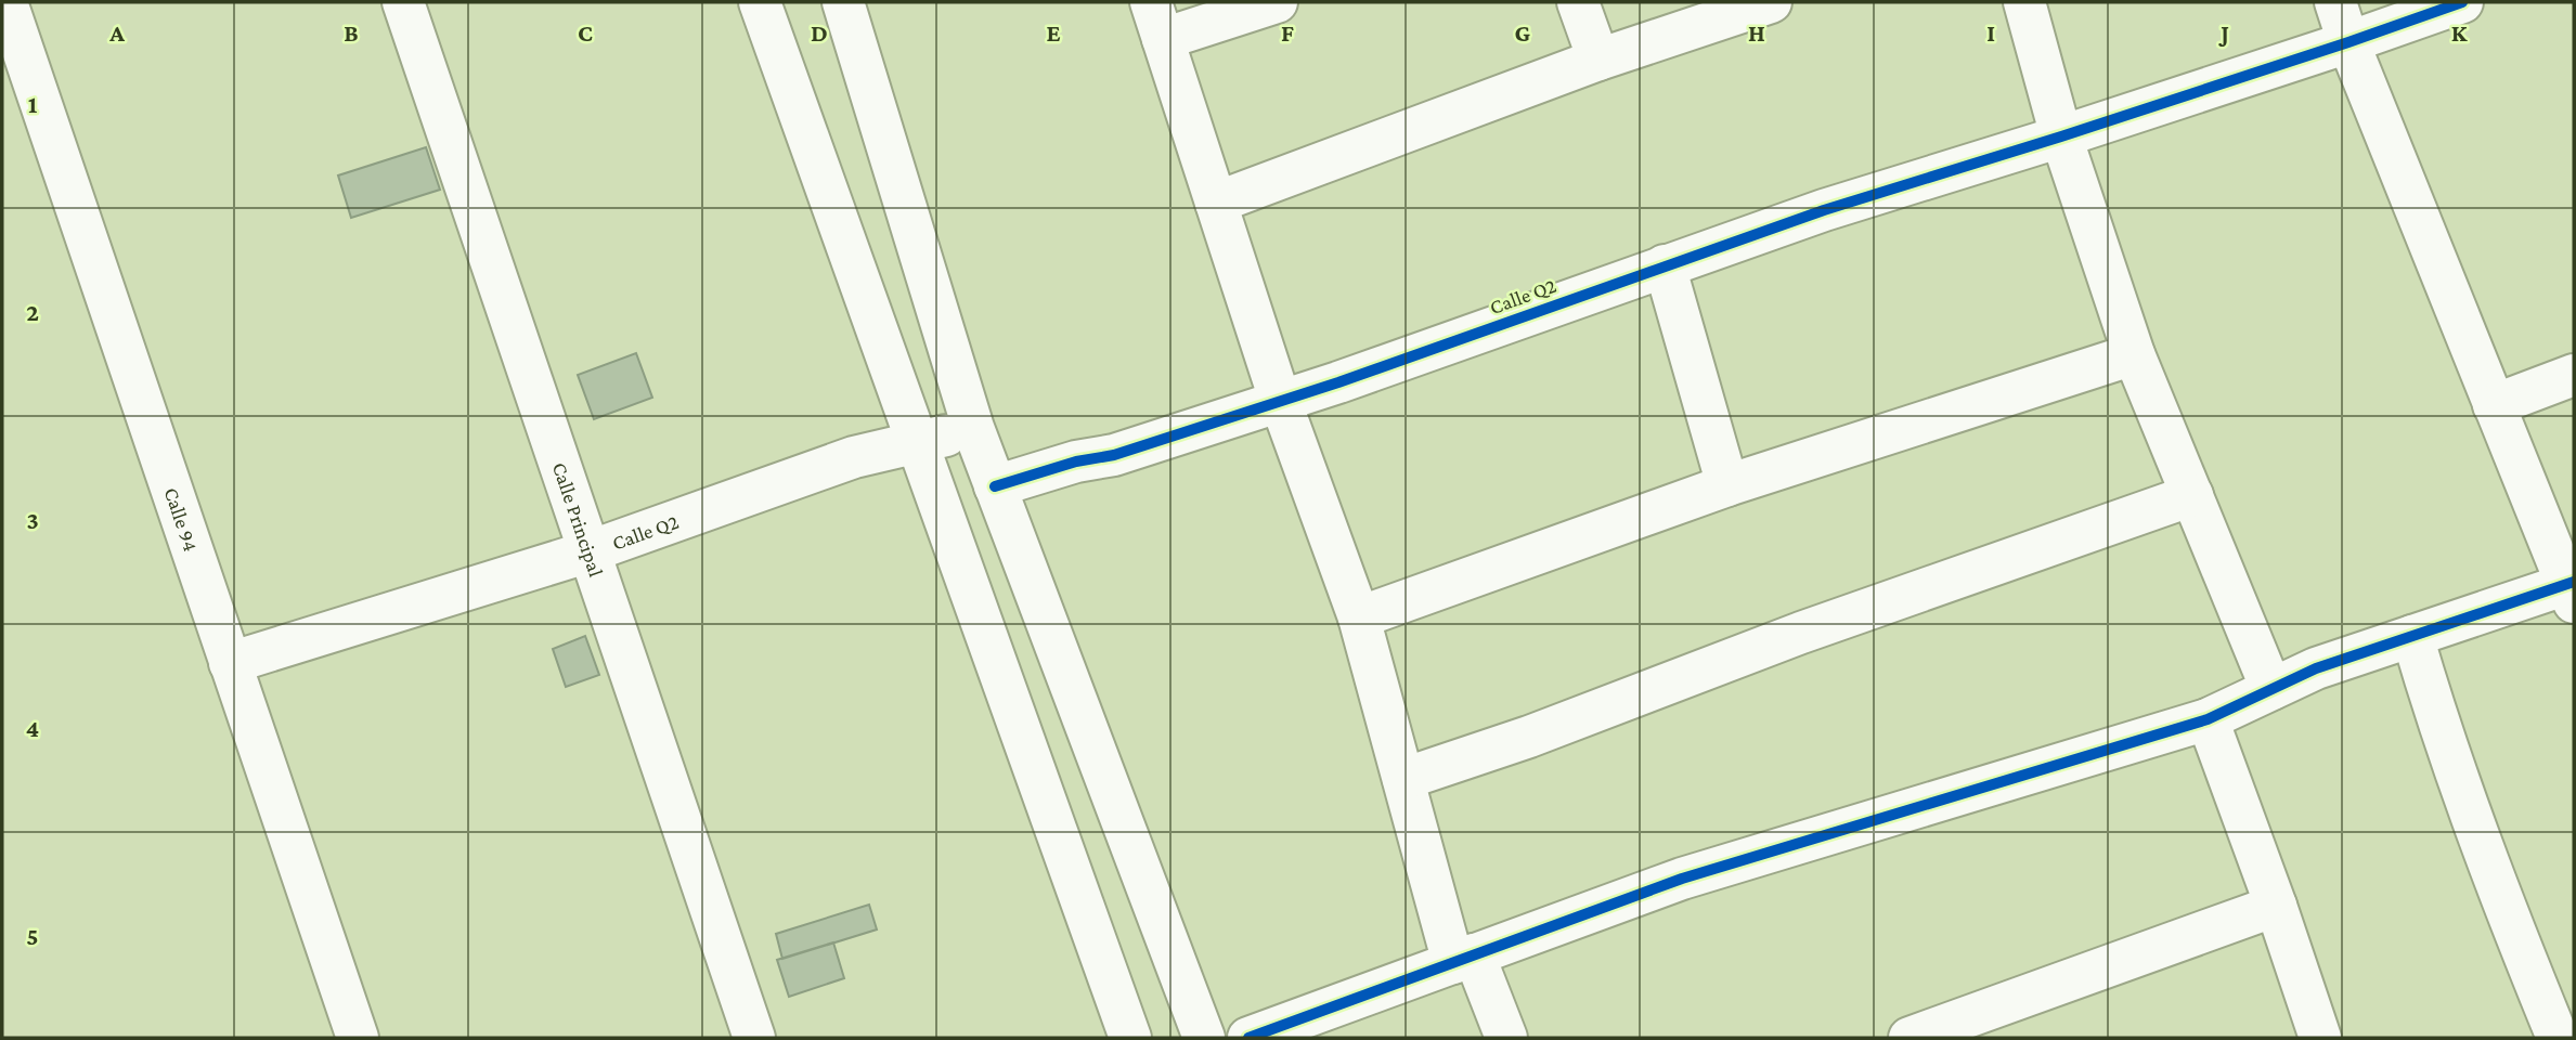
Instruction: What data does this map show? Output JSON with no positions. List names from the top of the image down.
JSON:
{
  "streets": {
    "street": ["Calle Q2", "Calle 94", "Calle Principal"]
  },
  "crossings": [
    ["Calle Q2", "Calle 94"],
    ["Calle Q2", "Calle Principal"]
  ],
  "grid": {
    "columns": [
      "A",
      "B",
      "C",
      "D",
      "E",
      "F",
      "G",
      "H",
      "I",
      "J",
      "K"
    ],
    "rows": [
      "1",
      "2",
      "3",
      "4",
      "5"
    ]
  }
}
